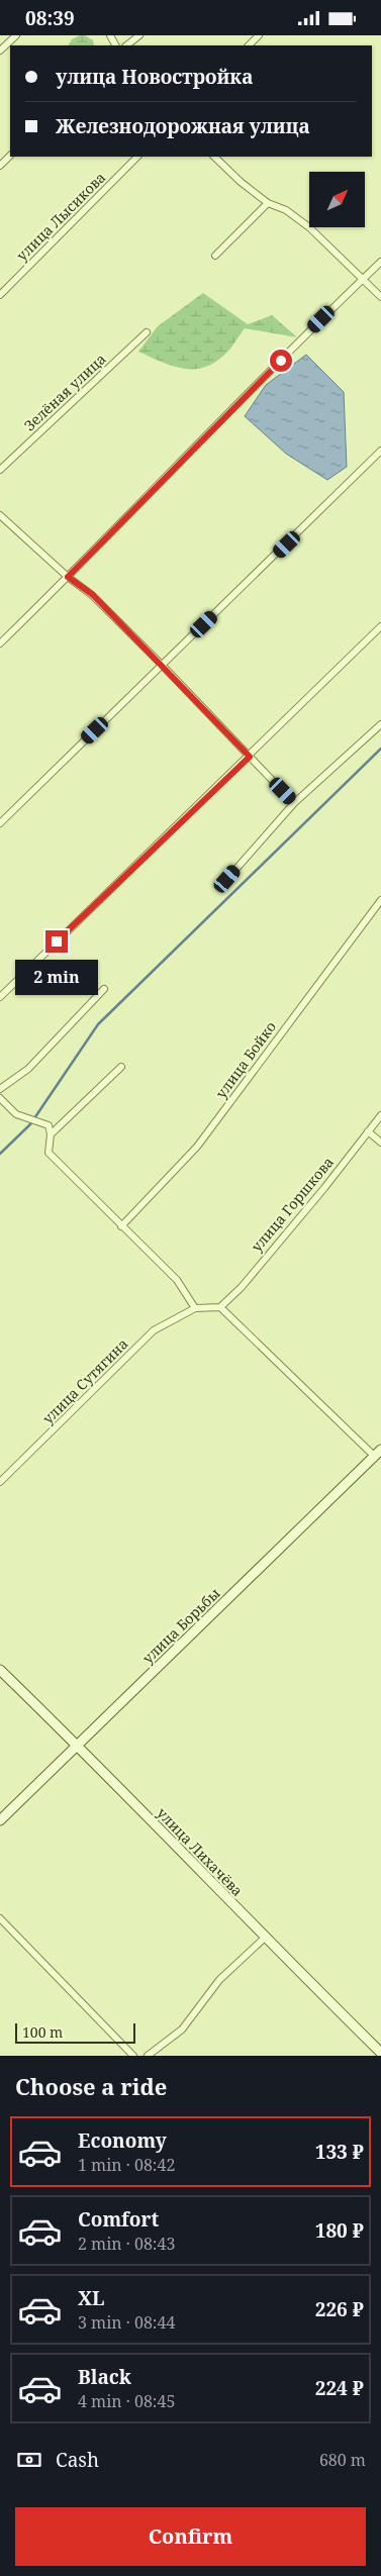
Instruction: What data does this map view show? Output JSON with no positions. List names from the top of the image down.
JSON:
{
  "streets": {
    "main road": ["улица Борьбы", "улица Лихачёва"],
    "street": [
      "улица Лысикова",
      "Зелёная улица",
      "улица Бойко",
      "улица Горшкова",
      "улица Сутягина"
    ]
  },
  "crossings": [
    ["улица Борьбы", "улица Лихачёва"]
  ],
  "scale_bar": "100 m",
  "north": "top right",
  "page": {
    "status": "08:39",
    "banner": ["улица Новостройка", "Железнодорожная улица"],
    "bubble": "2 min",
    "scale": "100 m",
    "heading": "Choose a ride",
    "list": [
      {
        "name": "Economy",
        "note": "1 min · 08:42",
        "value": "133 ₽"
      },
      {
        "name": "Comfort",
        "note": "2 min · 08:43",
        "value": "180 ₽"
      },
      {
        "name": "XL",
        "note": "3 min · 08:44",
        "value": "226 ₽"
      },
      {
        "name": "Black",
        "note": "4 min · 08:45",
        "value": "224 ₽"
      }
    ],
    "pay": ["Cash", "680 m"],
    "buttons": "Confirm"
  }
}
